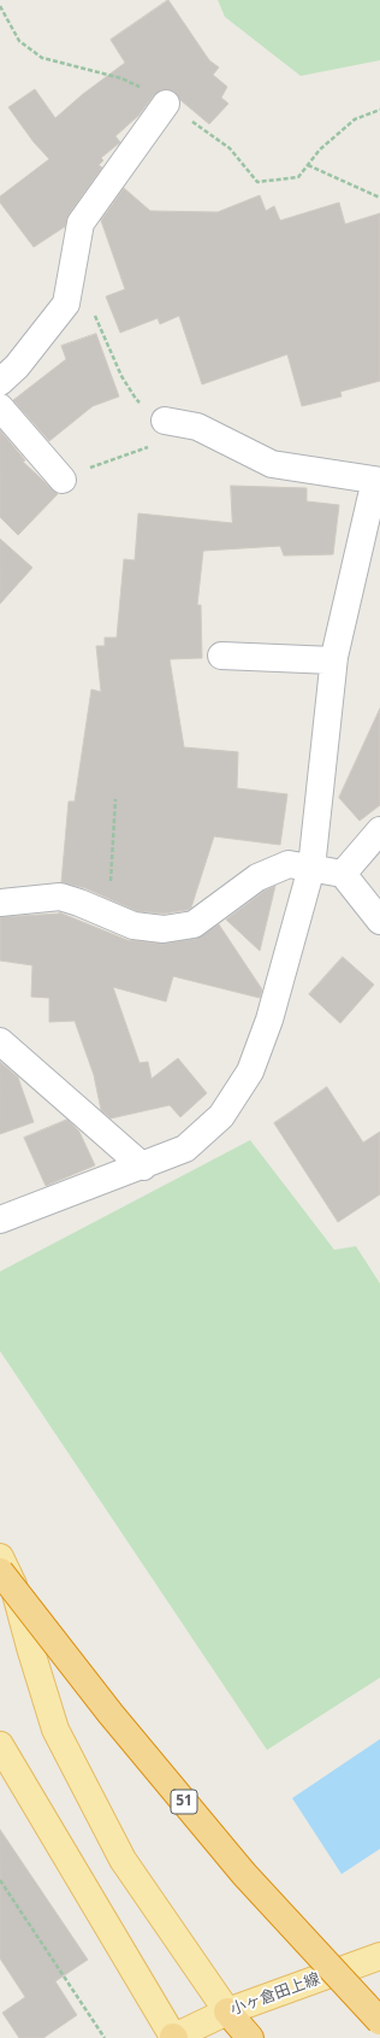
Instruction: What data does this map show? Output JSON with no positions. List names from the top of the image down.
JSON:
{
  "streets": {
    "highway": ["51"],
    "main road": ["小ヶ倉田上線"]
  },
  "crossings": [
    ["51", "小ヶ倉田上線"]
  ]
}
